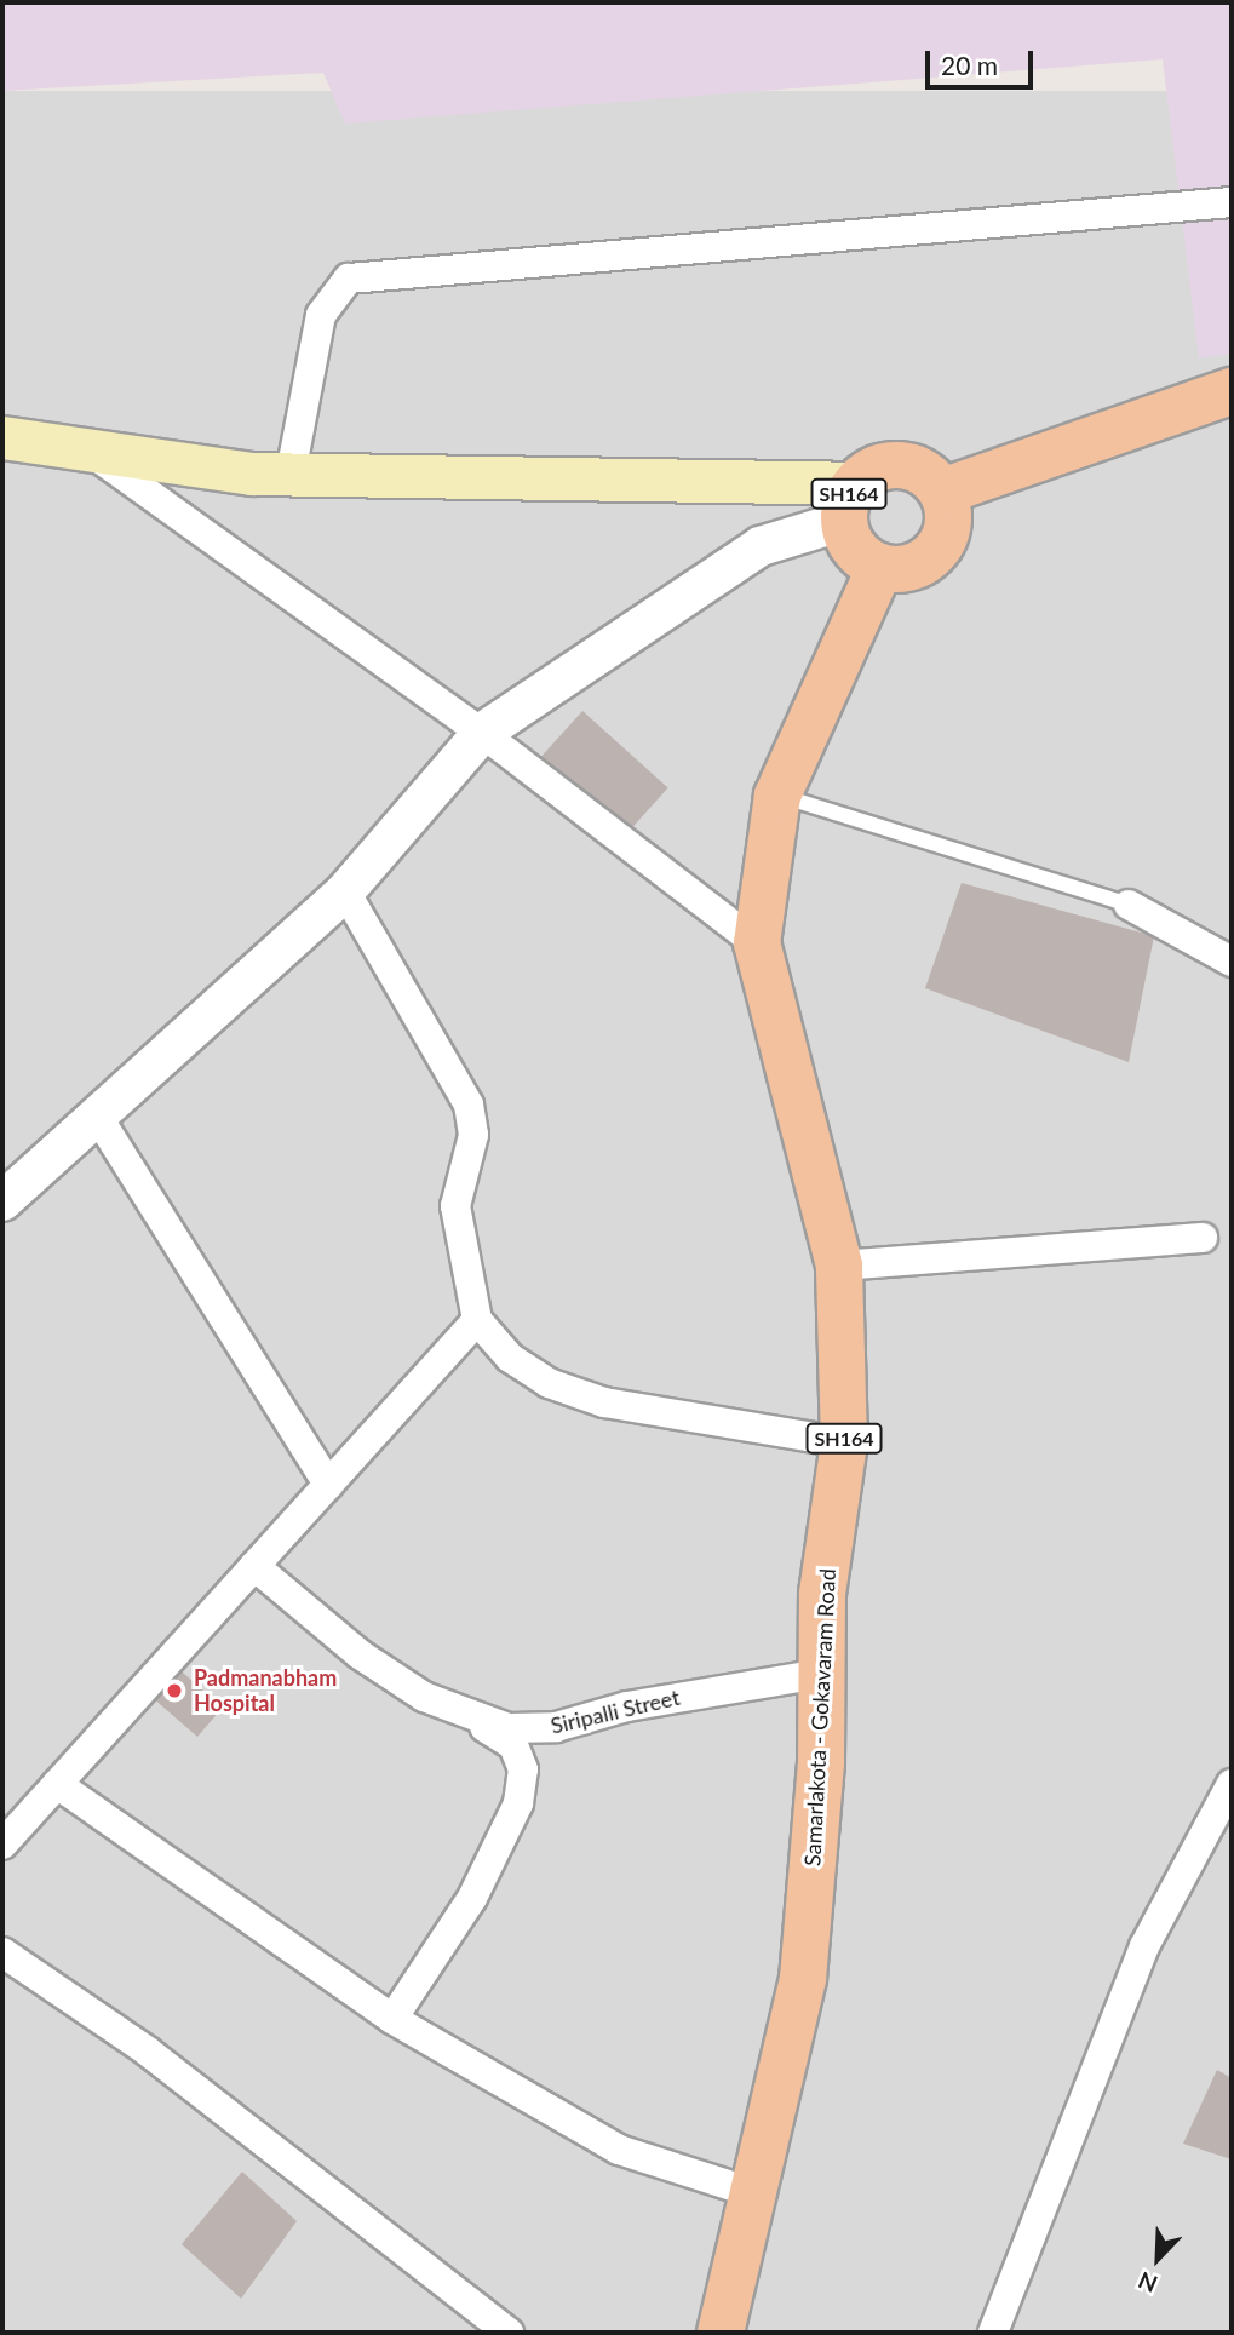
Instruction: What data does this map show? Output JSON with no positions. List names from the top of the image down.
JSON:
{
  "streets": {
    "main road": ["SH164", "Samarlakota - Gokavaram Road"],
    "street": ["Siripalli Street"]
  },
  "crossings": [
    ["SH164", "Samarlakota - Gokavaram Road"],
    ["Siripalli Street", "Samarlakota - Gokavaram Road"]
  ],
  "places": ["Padmanabham Hospital"],
  "scale_bar": "20 m",
  "north": "bottom left"
}
